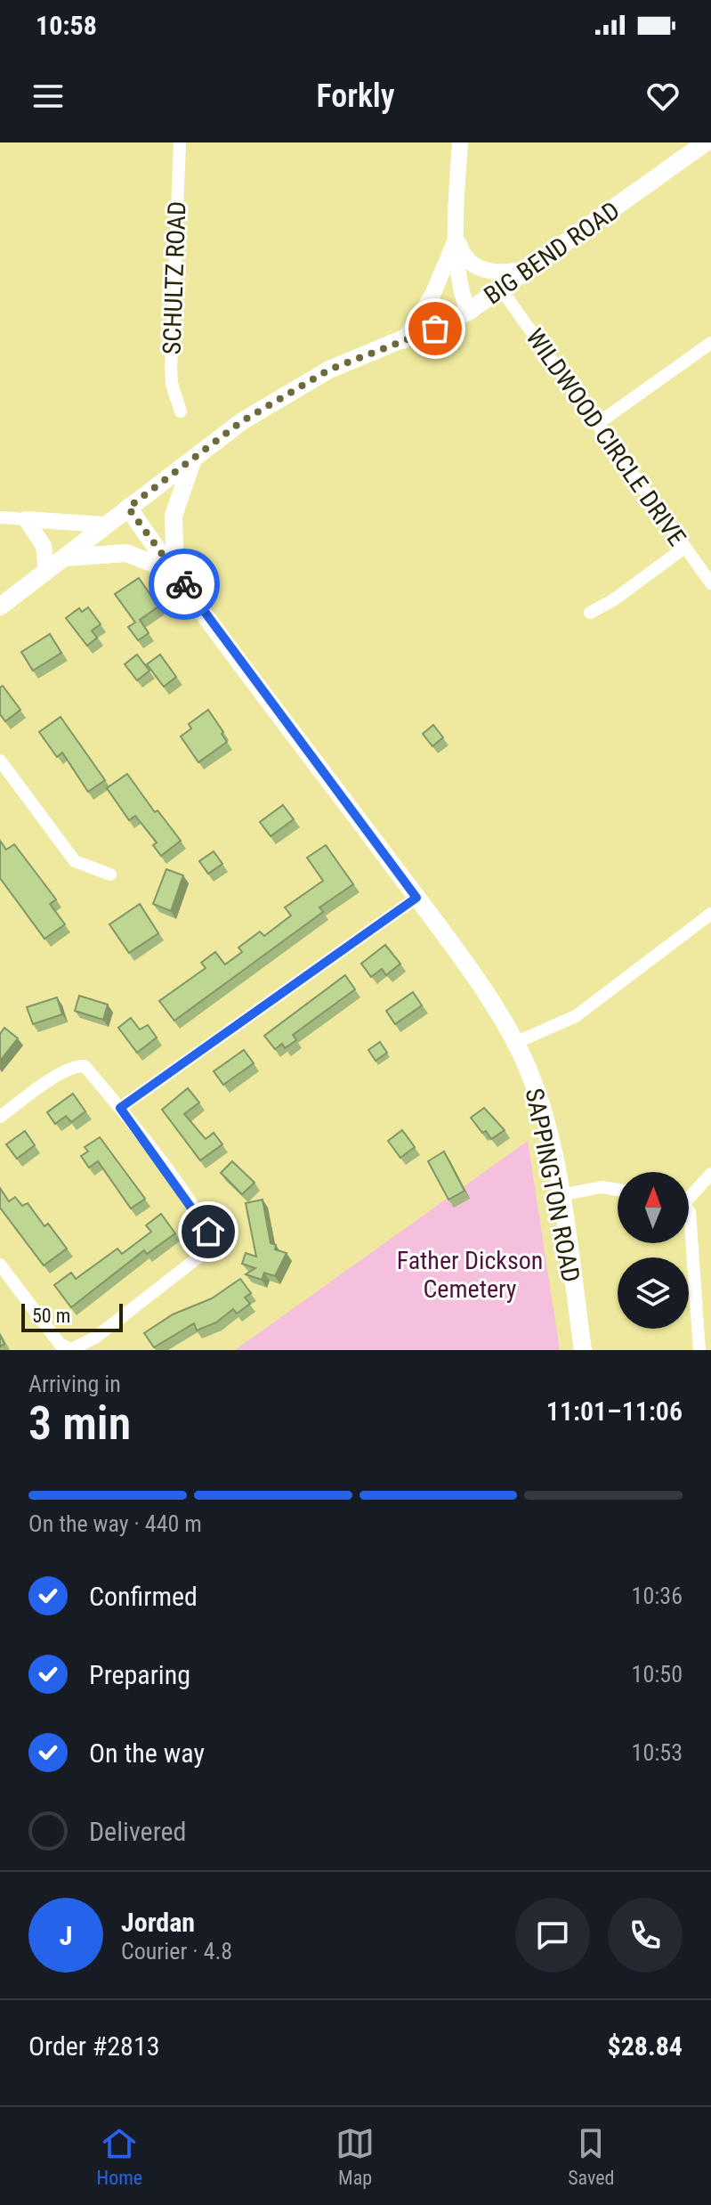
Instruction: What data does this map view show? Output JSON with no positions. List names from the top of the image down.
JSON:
{
  "streets": {
    "main road": ["BIG BEND ROAD", "SAPPINGTON ROAD"],
    "street": ["SCHULTZ ROAD", "WILDWOOD CIRCLE DRIVE"]
  },
  "crossings": [
    ["BIG BEND ROAD", "WILDWOOD CIRCLE DRIVE"],
    ["BIG BEND ROAD", "SAPPINGTON ROAD"]
  ],
  "parks": ["Father Dickson Cemetery"],
  "scale_bar": "50 m",
  "north": "top",
  "page": {
    "status": "10:58",
    "header": "Forkly",
    "scale": "50 m",
    "heading": ["3 min", "Arriving in", "11:01–11:06"],
    "panel": [
      "Jordan",
      "Courier · 4.8",
      "Order #2813",
      "$28.84"
    ],
    "bar": "On the way · 440 m",
    "list": [
      ["Confirmed", "10:36"],
      ["Preparing", "10:50"],
      ["On the way", "10:53"],
      "Delivered"
    ],
    "round": "J",
    "tabs": ["Home", "Map", "Saved"]
  }
}
